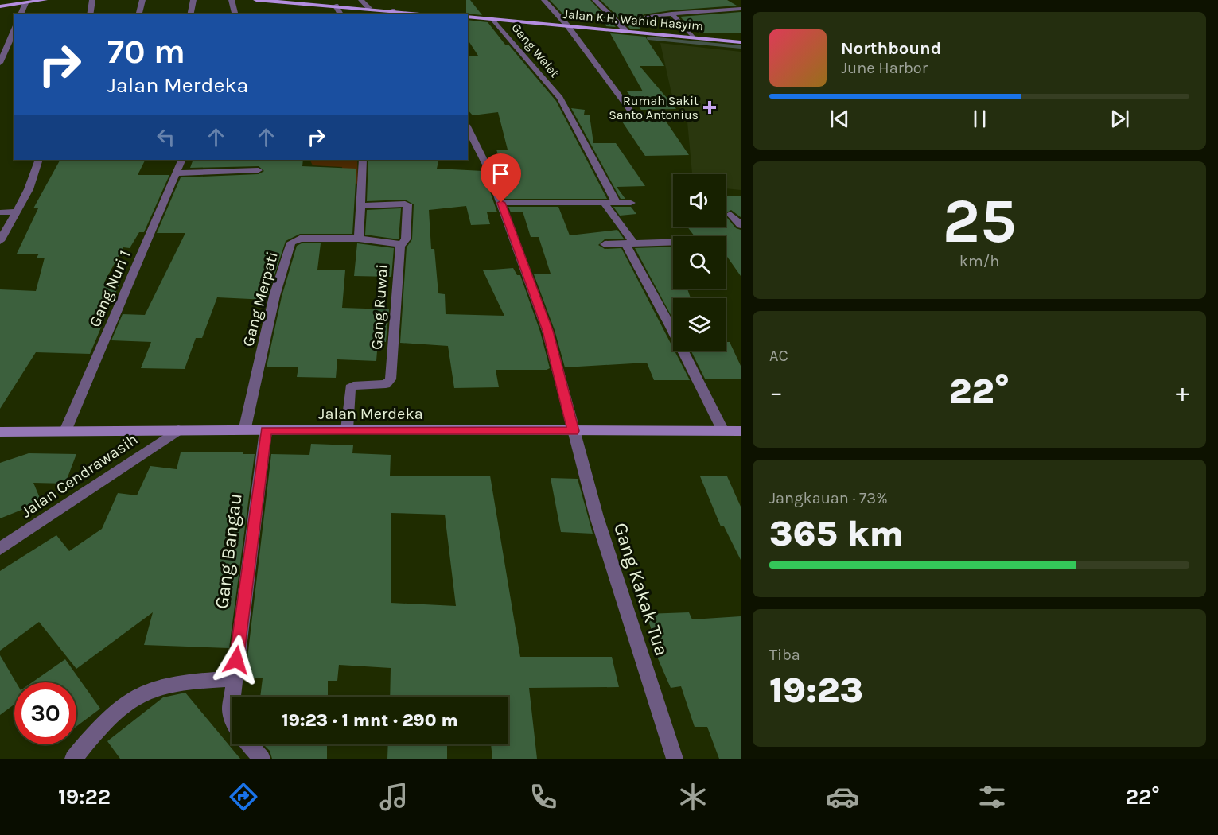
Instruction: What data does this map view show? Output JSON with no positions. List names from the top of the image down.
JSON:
{
  "streets": {
    "main road": ["Jalan K.H. Wahid Hasyim"],
    "street": [
      "Gang Walet",
      "Gang Nuri 1",
      "Gang Merpati",
      "Gang Ruwai",
      "Jalan Merdeka",
      "Jalan Cendrawasih",
      "Gang Bangau",
      "Gang Kakak Tua"
    ]
  },
  "crossings": [
    ["Jalan K.H. Wahid Hasyim", "Gang Walet"],
    ["Gang Nuri 1", "Jalan Merdeka"],
    ["Gang Merpati", "Gang Ruwai"],
    ["Gang Merpati", "Jalan Merdeka"],
    ["Gang Ruwai", "Jalan Merdeka"],
    ["Jalan Merdeka", "Jalan Cendrawasih"],
    ["Jalan Merdeka", "Gang Bangau"],
    ["Jalan Merdeka", "Gang Kakak Tua"]
  ],
  "places": {
    "health": ["Rumah Sakit Santo Antonius"]
  },
  "page": {
    "turn": ["70 m", "Jalan Merdeka"],
    "song": ["Northbound", "June Harbor"],
    "tile": [
      ["25", "km/h"],
      "AC",
      ["Jangkauan · 73%", "365 km"],
      ["Tiba", "19:23"]
    ],
    "heat": ["−", "22°", "+"],
    "limit": "30",
    "trip": "19:23 · 1 mnt · 290 m",
    "tabs": ["19:22", "22°"]
  }
}
